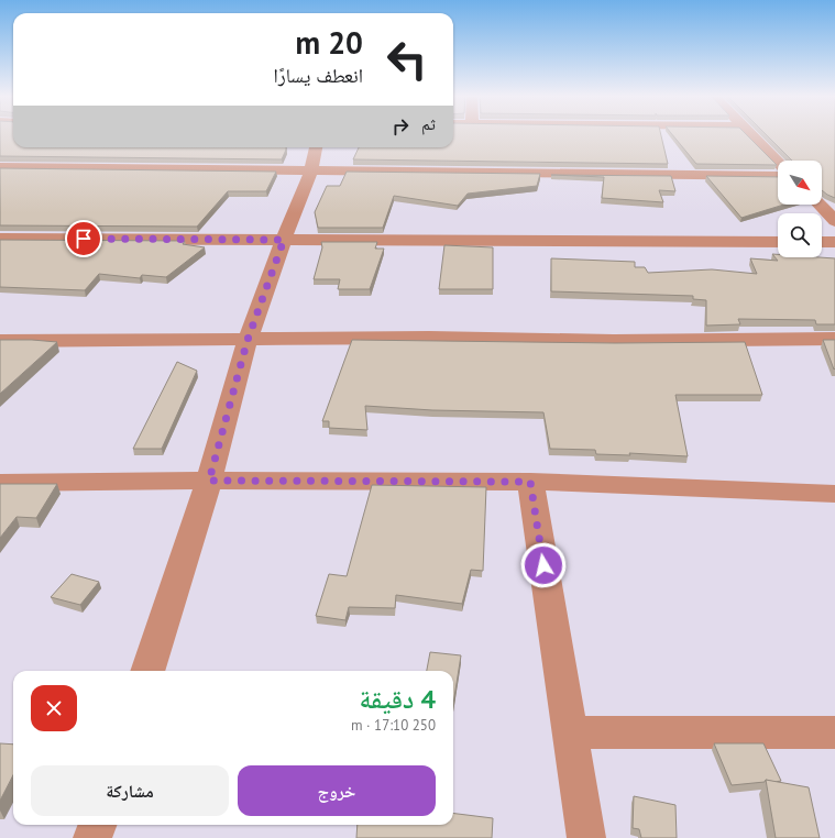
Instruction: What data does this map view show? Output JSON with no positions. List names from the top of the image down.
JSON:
{
  "north": "bottom right",
  "page": {
    "turn": ["20 m", "انعطف يسارًا"],
    "then": "ثم",
    "heading": ["4 دقيقة", "250 m · 17:10"],
    "buttons": ["خروج", "مشاركة"]
  }
}
